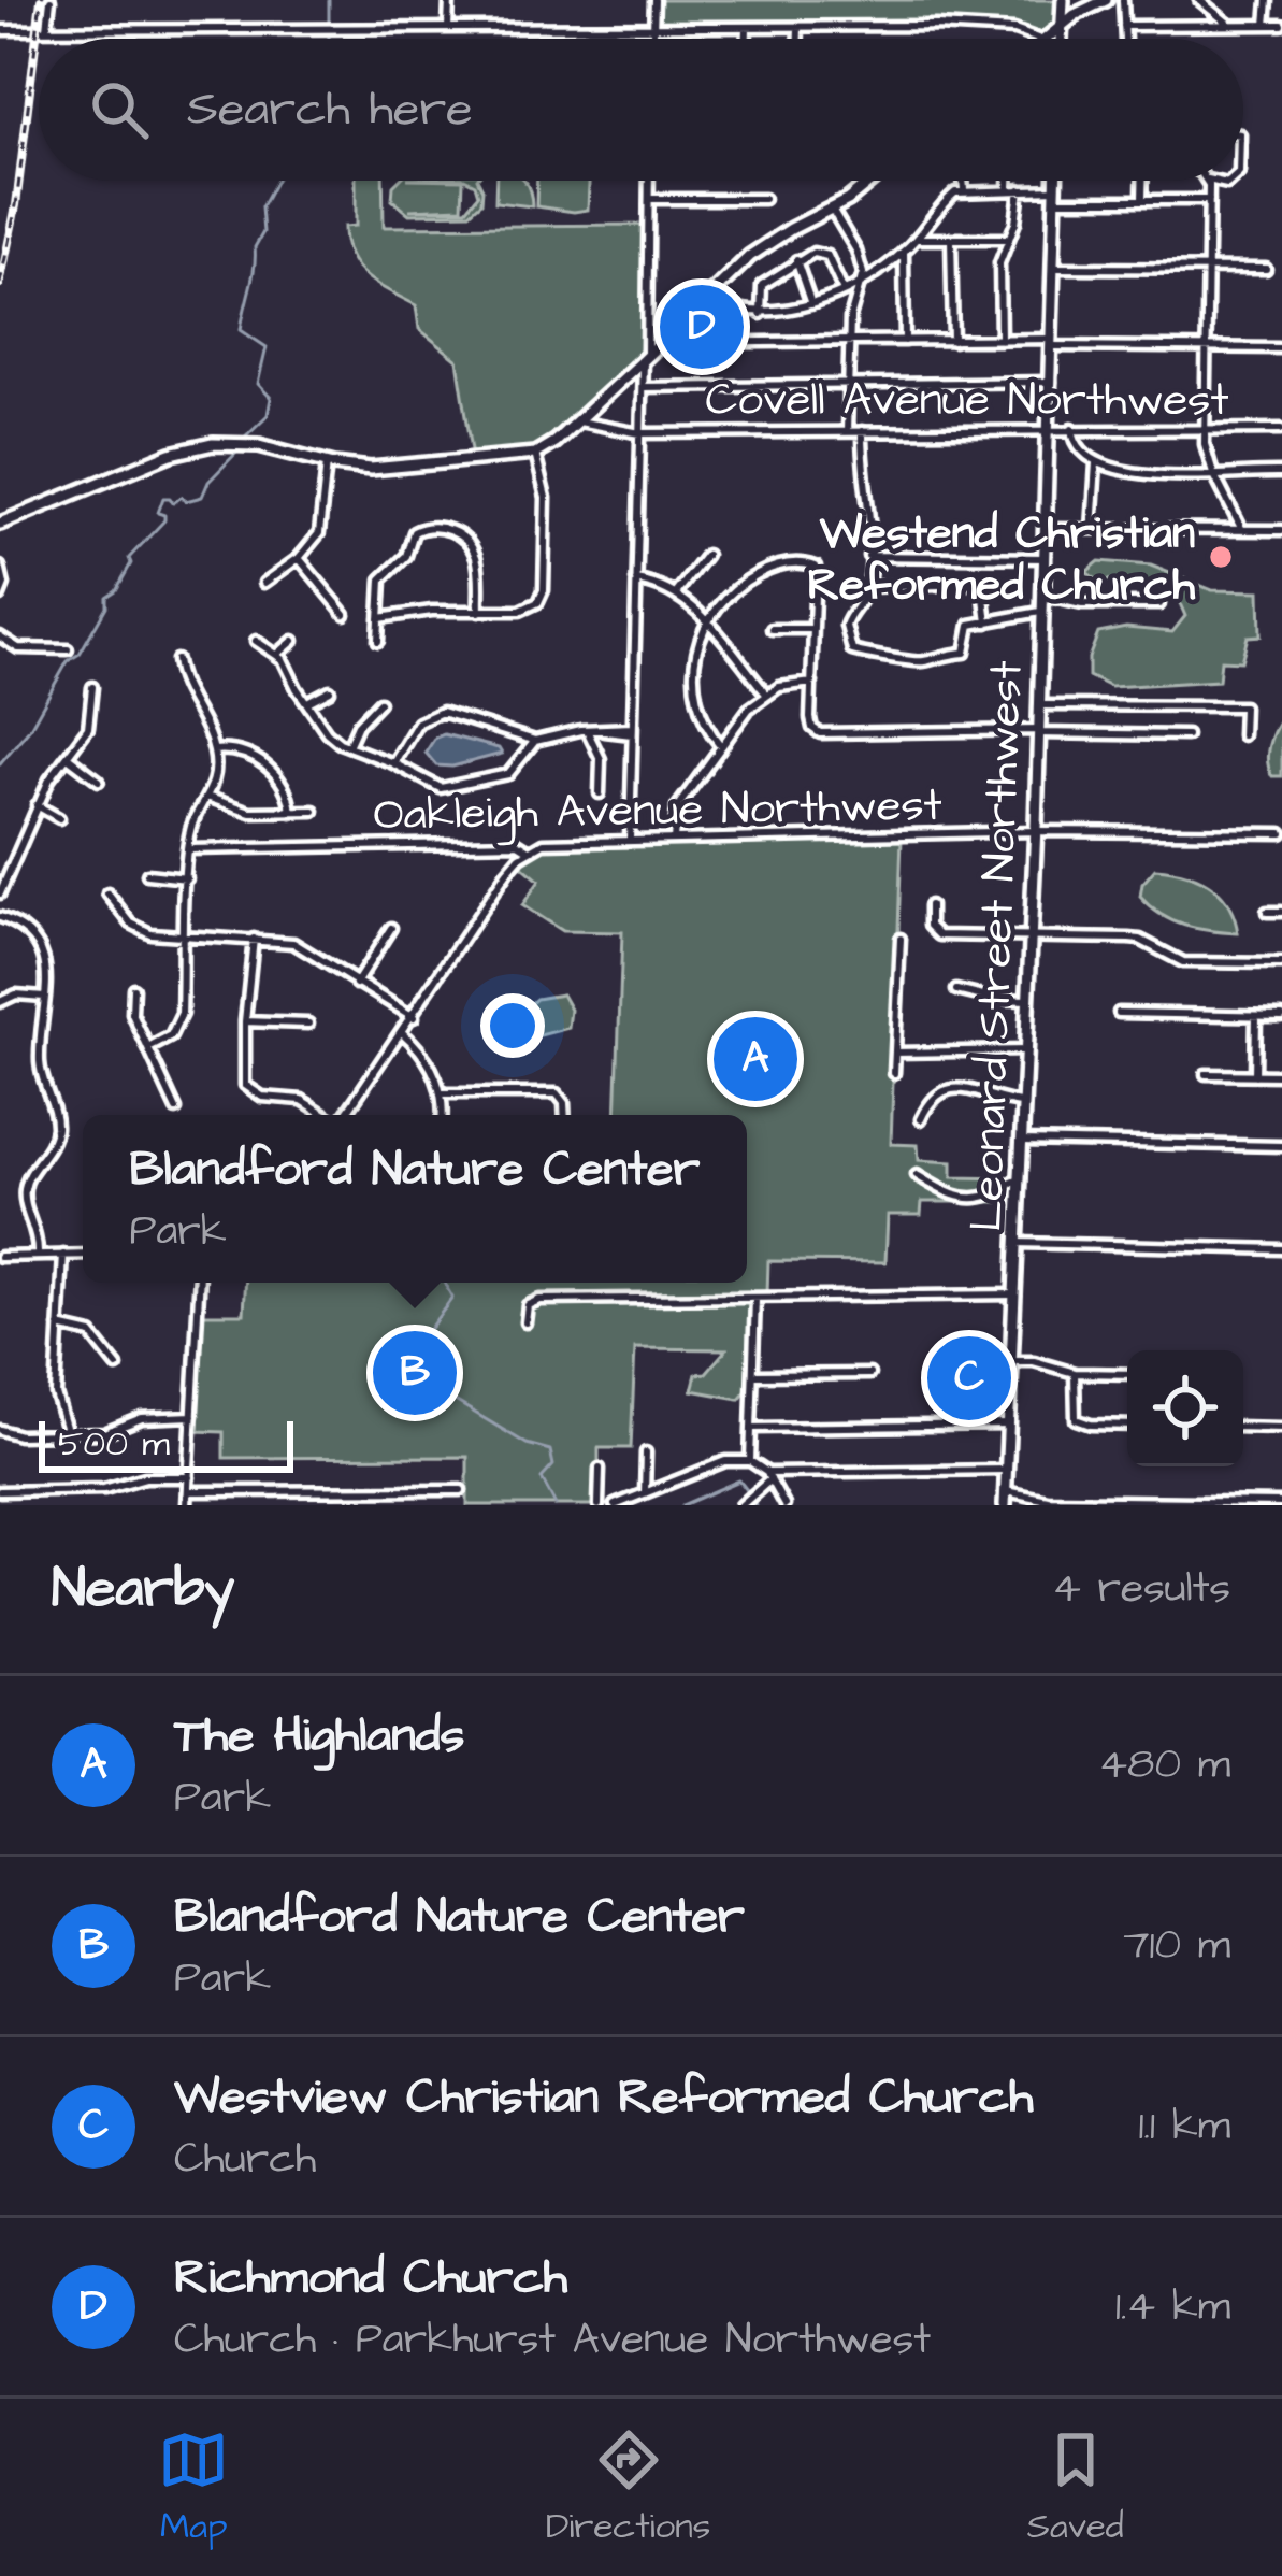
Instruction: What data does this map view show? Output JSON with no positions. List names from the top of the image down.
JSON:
{
  "streets": {
    "main road": ["Leonard Street Northwest"],
    "street": ["Covell Avenue Northwest", "Oakleigh Avenue Northwest"]
  },
  "crossings": [
    ["Covell Avenue Northwest", "Leonard Street Northwest"],
    ["Oakleigh Avenue Northwest", "Leonard Street Northwest"]
  ],
  "places": ["Westend Christian Reformed Church"],
  "scale_bar": "500 m",
  "page": {
    "search": "Search here",
    "pins": [
      "D",
      "A",
      "B",
      "C"
    ],
    "popup": ["Blandford Nature Center", "Park"],
    "scale": "500 m",
    "heading": ["Nearby", "4 results"],
    "list": [
      {
        "mark": "A",
        "name": "The Highlands",
        "note": "Park",
        "value": "480 m"
      },
      {
        "mark": "B",
        "name": "Blandford Nature Center",
        "note": "Park",
        "value": "710 m"
      },
      {
        "mark": "C",
        "name": "Westview Christian Reformed Church",
        "note": "Church",
        "value": "1.1 km"
      },
      {
        "mark": "D",
        "name": "Richmond Church",
        "note": "Church · Parkhurst Avenue Northwest",
        "value": "1.4 km"
      }
    ],
    "nav": ["Map", "Directions", "Saved"]
  }
}
